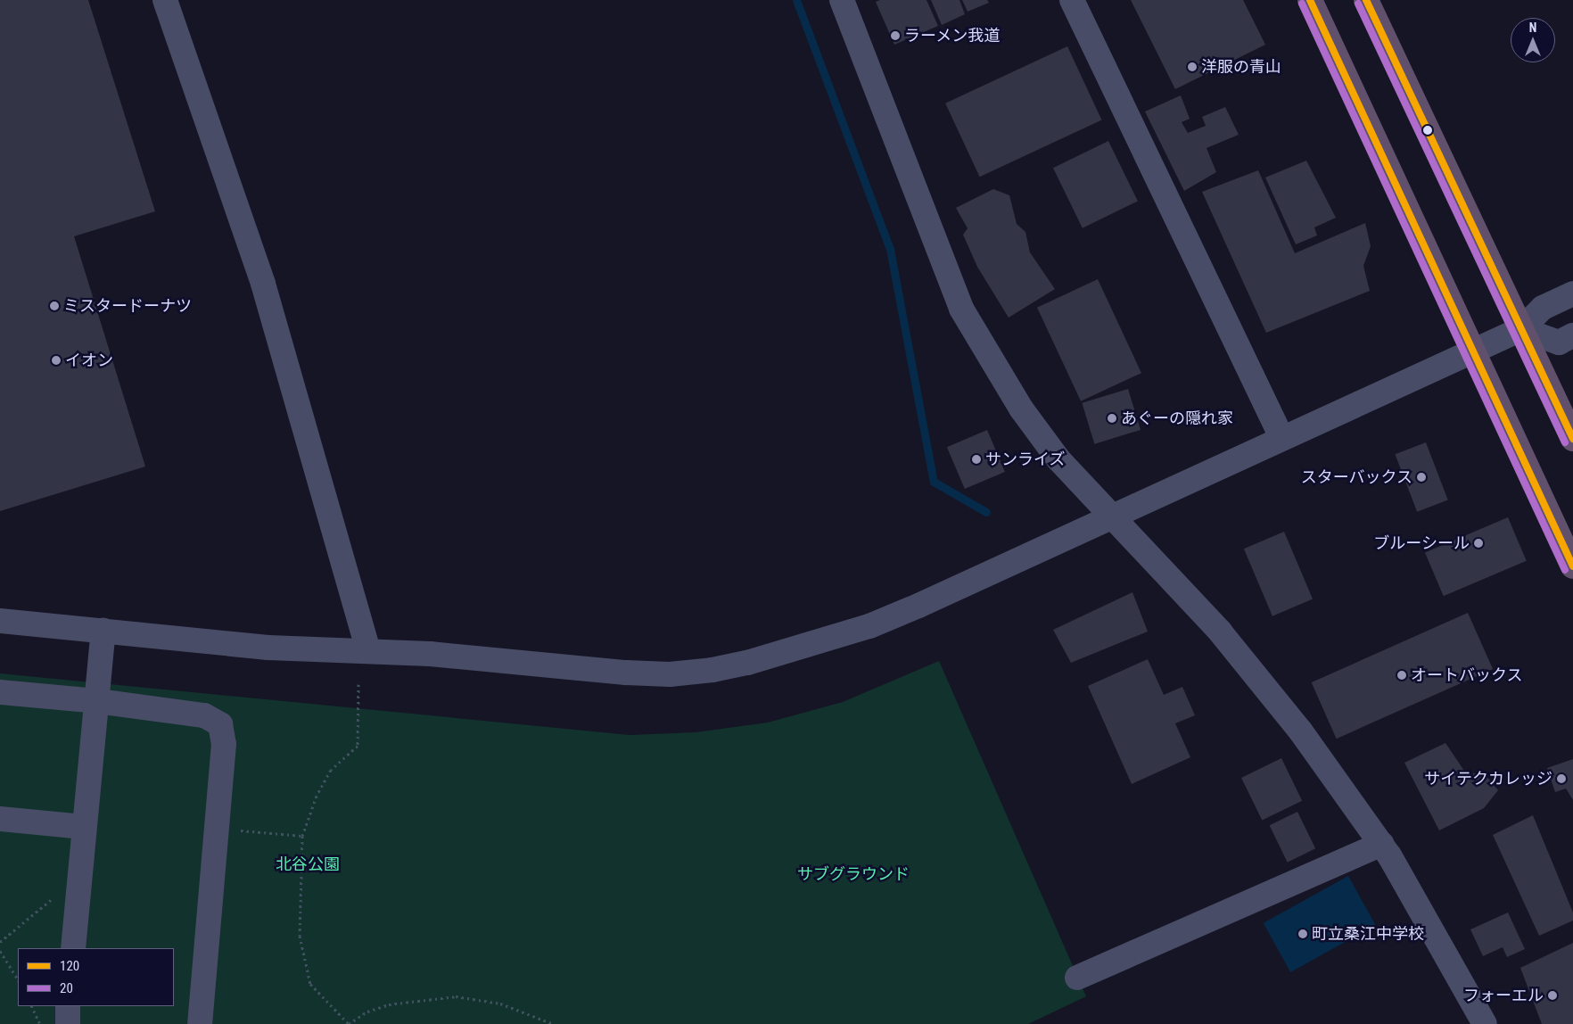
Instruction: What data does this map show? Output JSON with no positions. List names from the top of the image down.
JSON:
{
  "parks": ["北谷公園", "サブグラウンド"],
  "places": [
    "ラーメン我道",
    "洋服の青山",
    "ミスタードーナツ",
    "イオン",
    "あぐーの隠れ家",
    "サンライズ",
    "スターバックス",
    "ブルーシール",
    "オートバックス",
    "サイテクカレッジ",
    "町立桑江中学校",
    "フォーエル"
  ],
  "lines": ["transit line 120", "transit line 20"],
  "legend": ["120", "20"],
  "north": "top"
}
